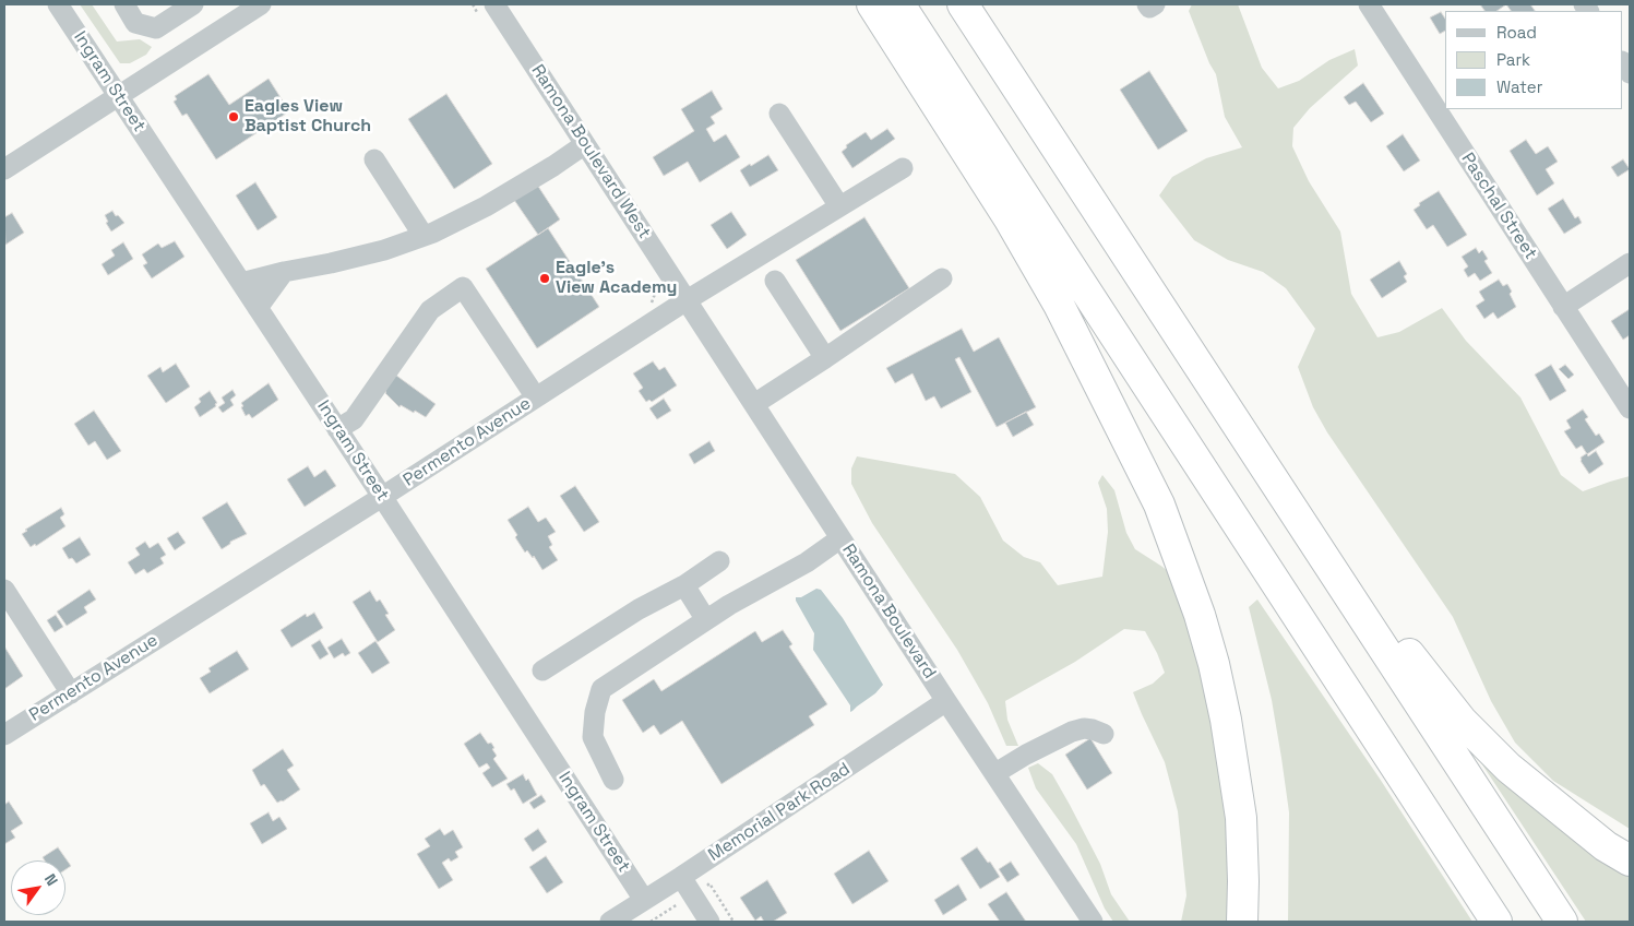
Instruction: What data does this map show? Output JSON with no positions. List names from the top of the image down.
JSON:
{
  "streets": {
    "street": [
      "Ingram Street",
      "Ramona Boulevard West",
      "Paschal Street",
      "Permento Avenue",
      "Ramona Boulevard",
      "Memorial Park Road"
    ]
  },
  "crossings": [
    ["Ingram Street", "Permento Avenue"],
    ["Ingram Street", "Memorial Park Road"],
    ["Ramona Boulevard West", "Permento Avenue"],
    ["Ramona Boulevard West", "Ramona Boulevard"],
    ["Permento Avenue", "Ramona Boulevard"],
    ["Ramona Boulevard", "Memorial Park Road"]
  ],
  "places": ["Eagles View Baptist Church", "Eagle's View Academy"],
  "legend": ["Road", "Park", "Water"],
  "north": "top right"
}
